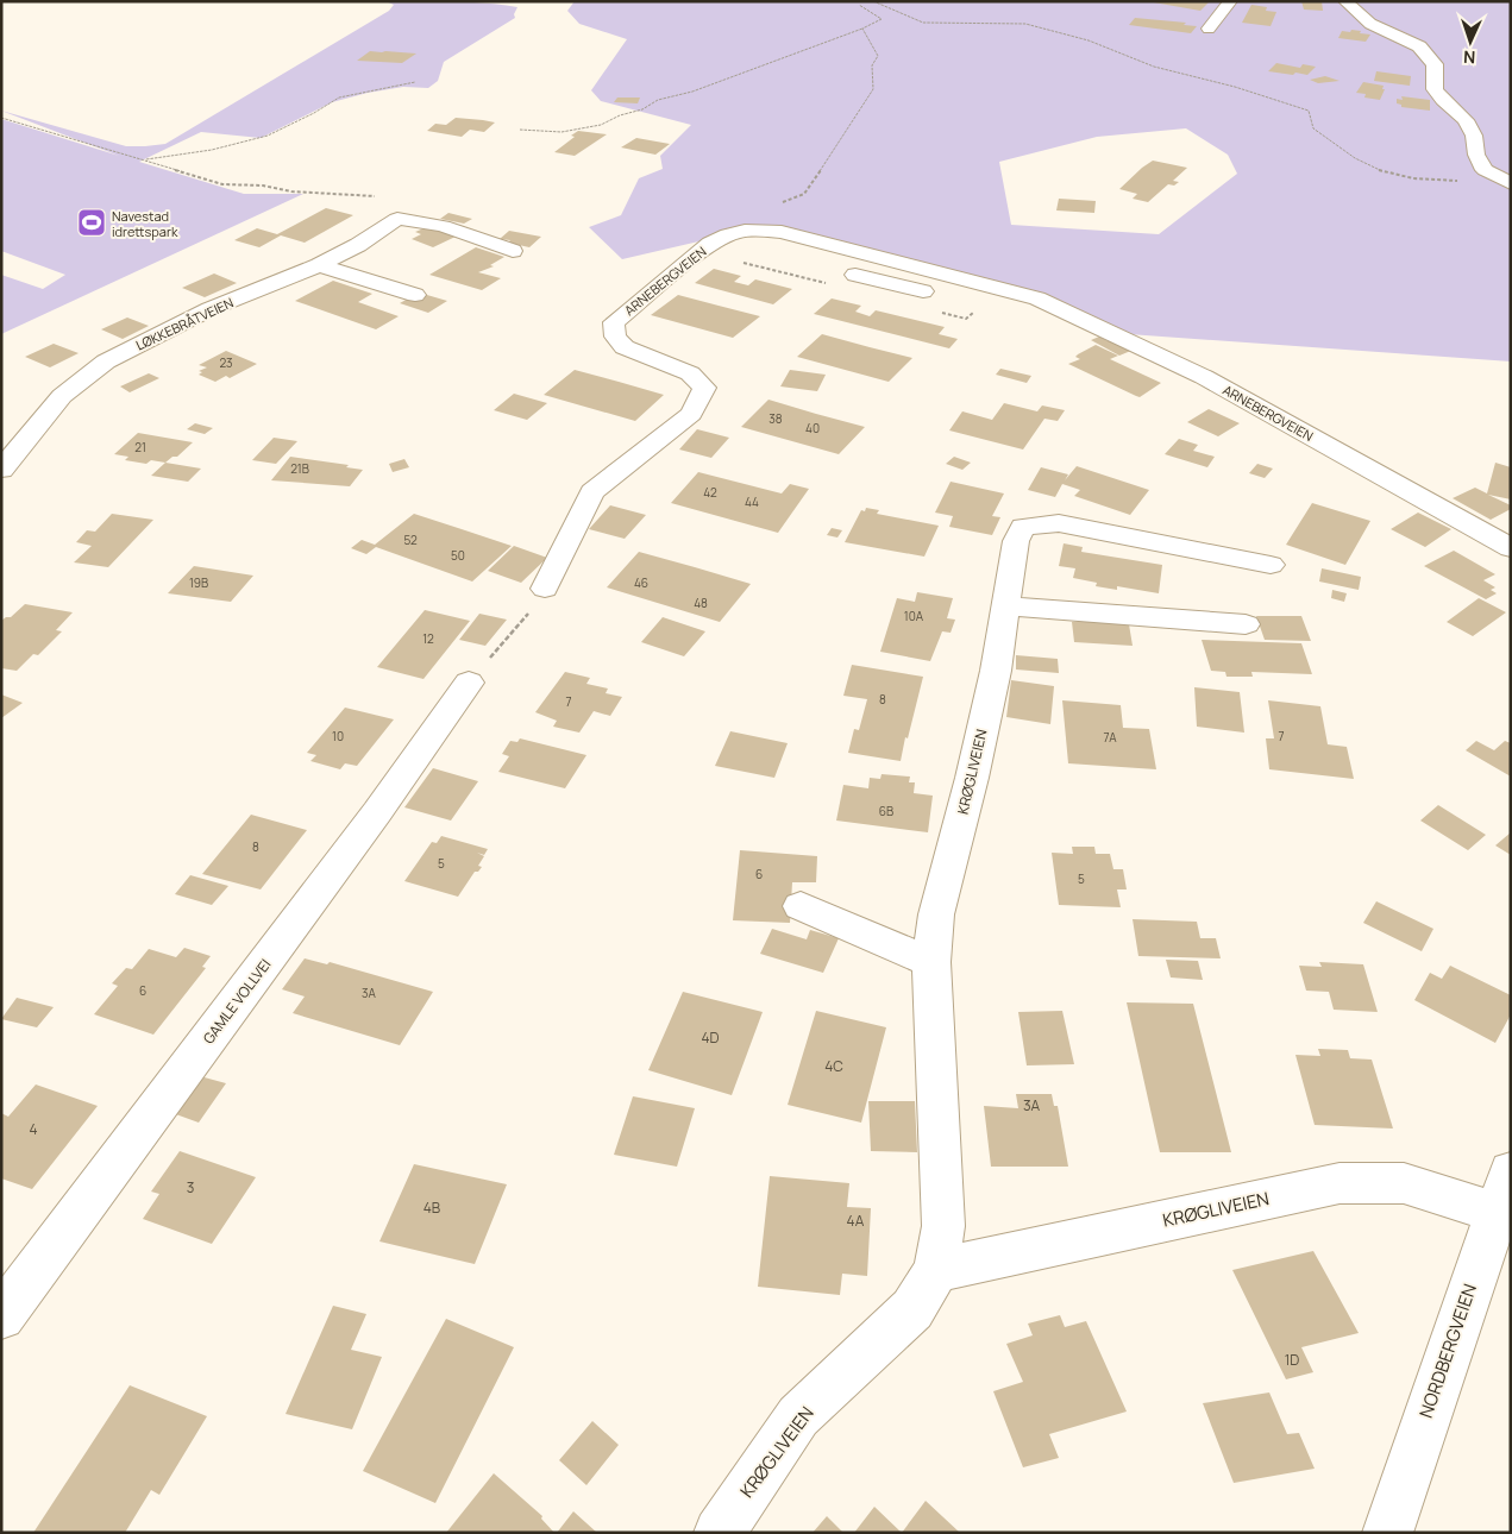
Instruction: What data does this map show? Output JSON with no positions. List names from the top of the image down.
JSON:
{
  "streets": {
    "street": [
      "ARNEBERGVEIEN",
      "LØKKEBRÅTVEIEN",
      "KRØGLIVEIEN",
      "GAMLE VOLLVEI",
      "NORDBERGVEIEN"
    ]
  },
  "crossings": [
    ["KRØGLIVEIEN", "NORDBERGVEIEN"]
  ],
  "places": {
    "sports": ["Navestad idrettspark"]
  },
  "house_numbers": [
    "23",
    "38",
    "40",
    "21",
    "21B",
    "42",
    "44",
    "52",
    "50",
    "19B",
    "46",
    "48",
    "10A",
    "12",
    "8",
    "7",
    "10",
    "7",
    "7A",
    "6B",
    "8",
    "5",
    "6",
    "5",
    "6",
    "3A",
    "4D",
    "4C",
    "3A",
    "4",
    "3",
    "4B",
    "4A",
    "1D"
  ],
  "north": "bottom"
}
